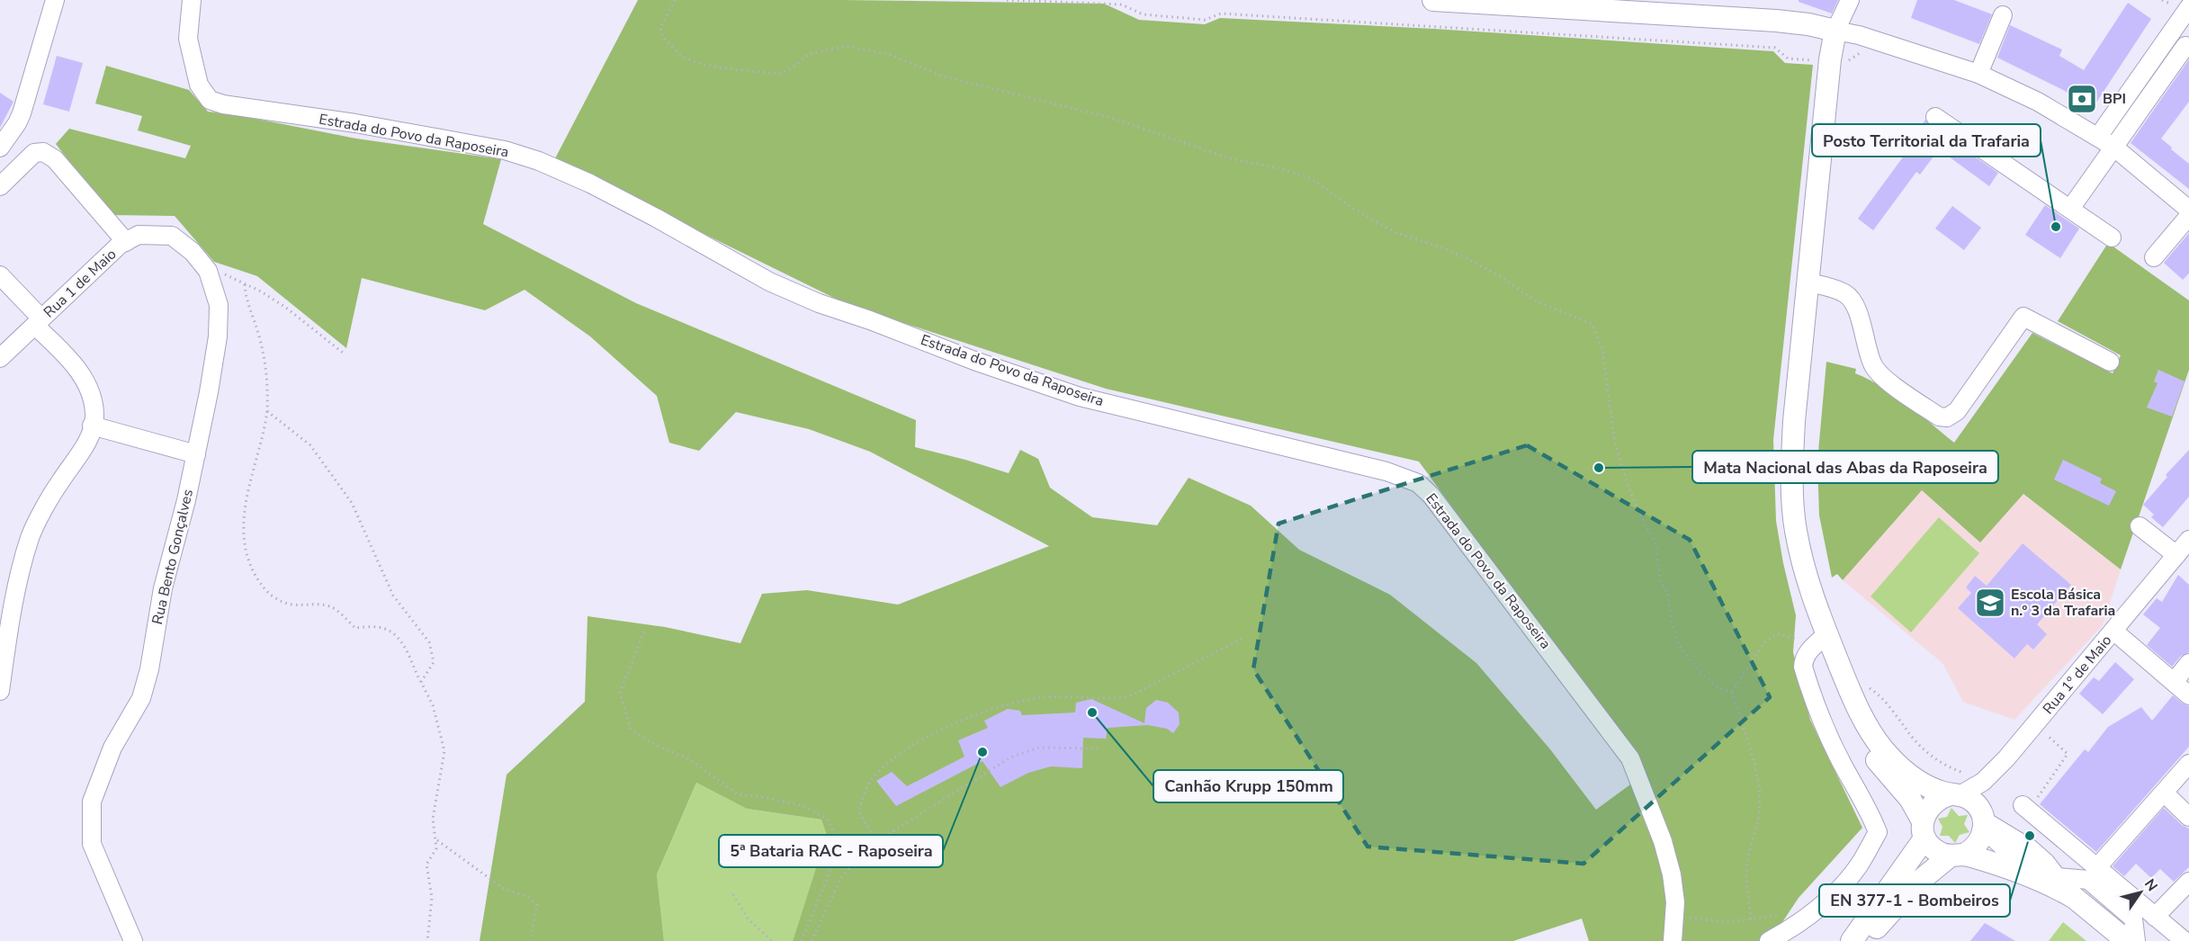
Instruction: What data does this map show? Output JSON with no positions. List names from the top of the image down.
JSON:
{
  "streets": {
    "street": [
      "Estrada do Povo da Raposeira",
      "Rua 1 de Maio",
      "Rua Bento Gonçalves",
      "Rua 1º de Maio"
    ]
  },
  "crossings": [
    ["Rua 1 de Maio", "Rua Bento Gonçalves"]
  ],
  "places": {
    "bank": ["BPI"],
    "other": [
      "Posto Territorial da Trafaria",
      "Mata Nacional das Abas da Raposeira",
      "Canhão Krupp 150mm",
      "5ª Bataria RAC - Raposeira",
      "EN 377-1 - Bombeiros"
    ],
    "school or university": ["Escola Básica n.º 3 da Trafaria"]
  },
  "north": "top right"
}
